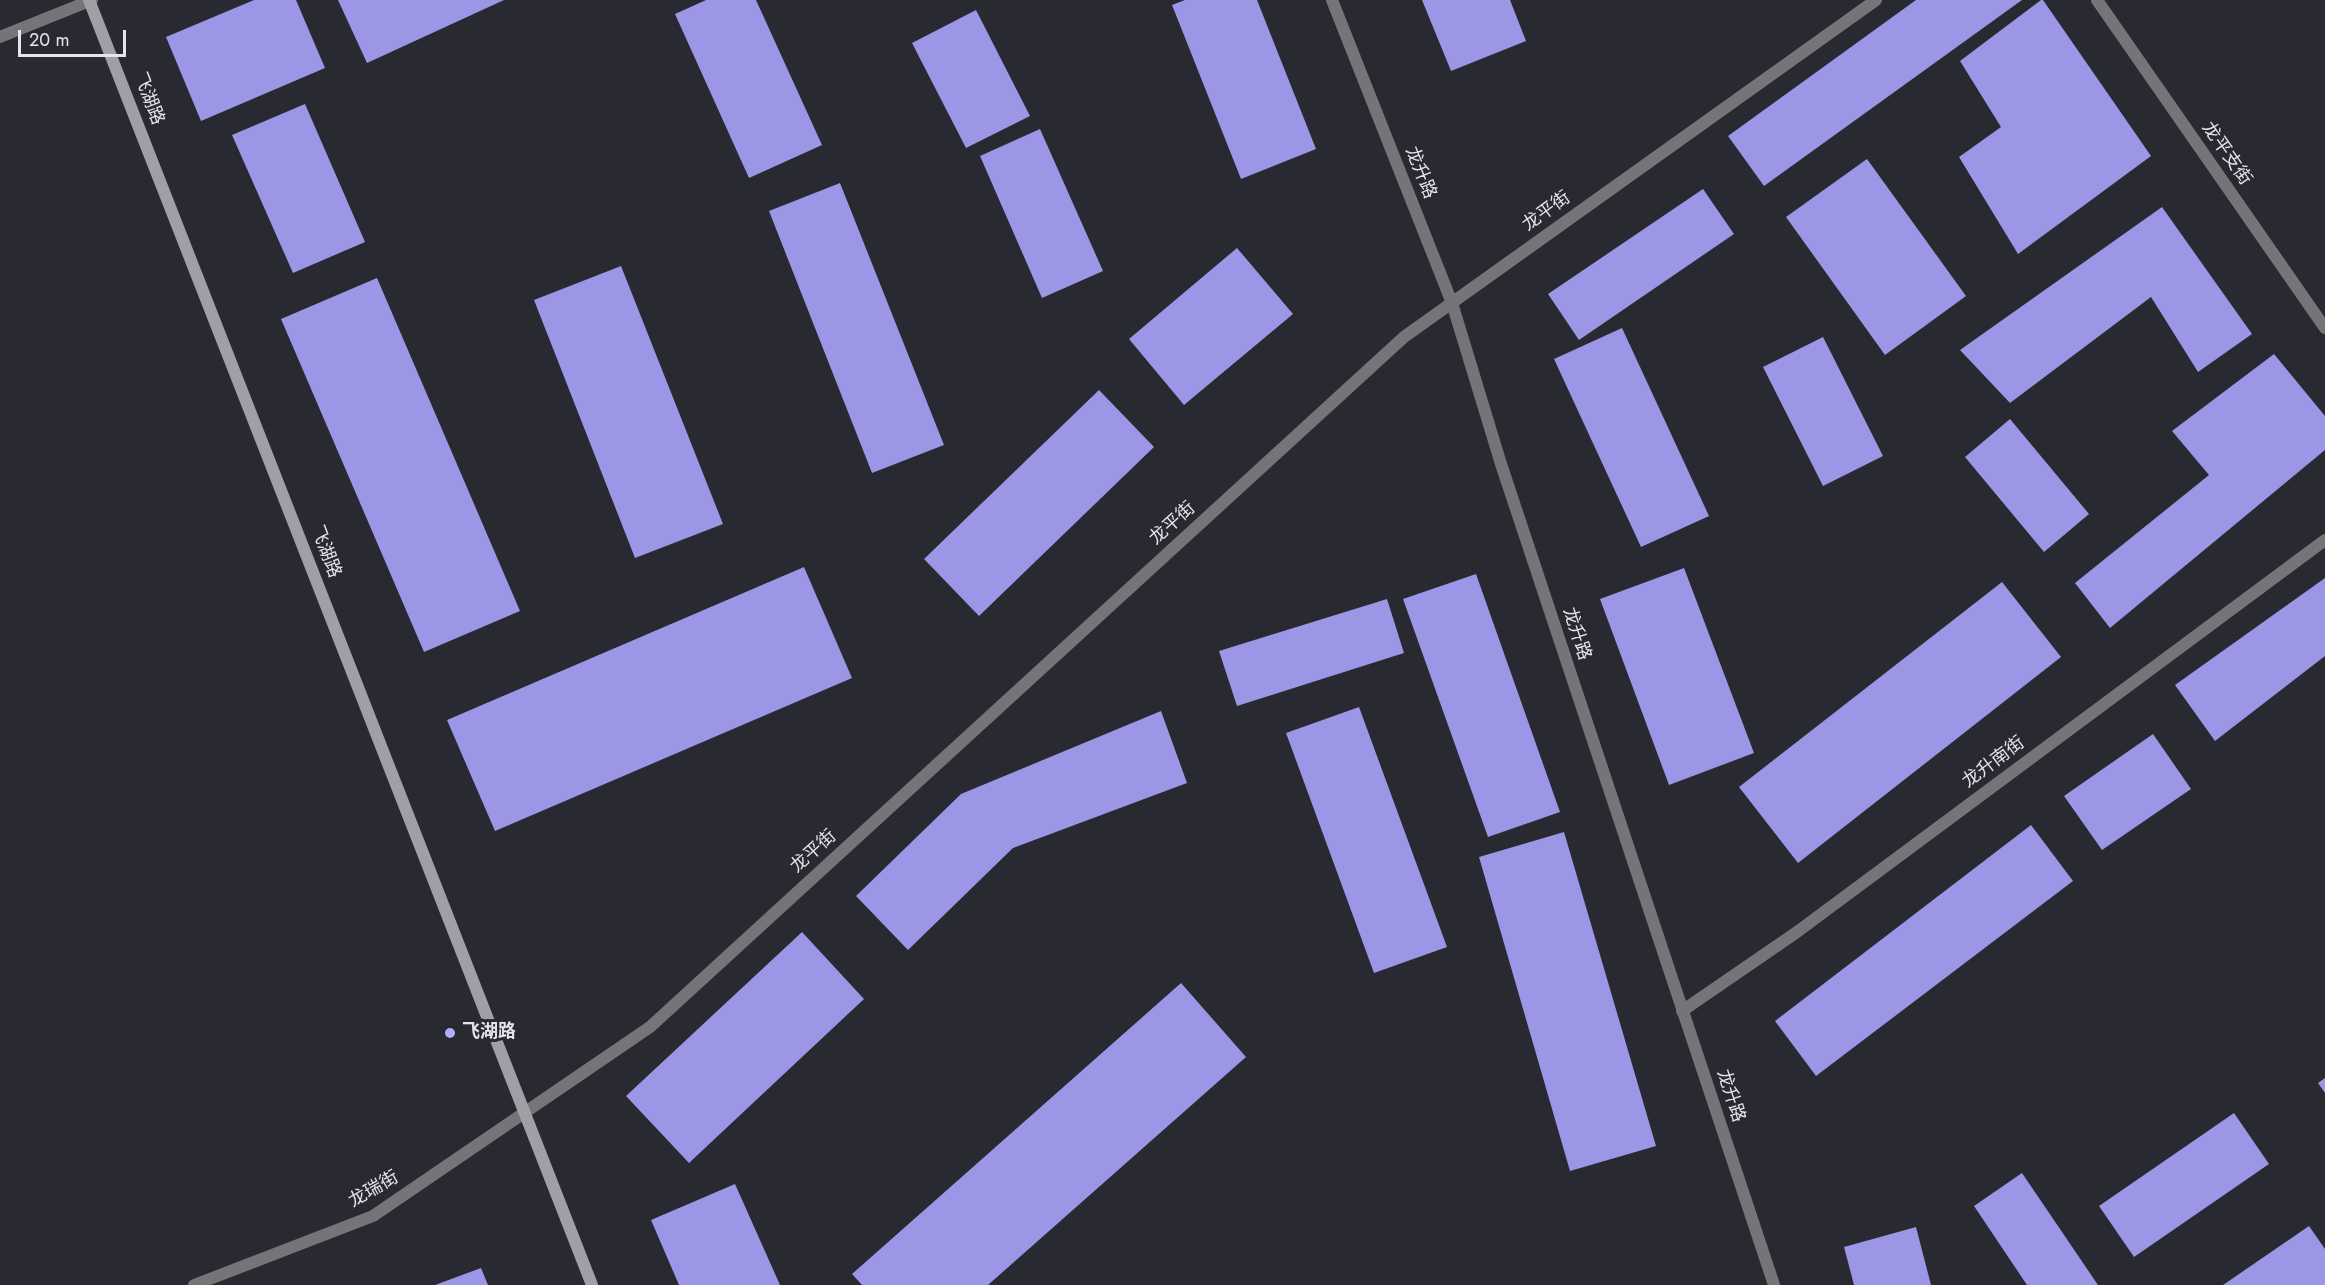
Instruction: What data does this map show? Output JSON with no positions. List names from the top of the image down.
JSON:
{
  "streets": {
    "street": [
      "飞湖路",
      "龙平支街",
      "龙升路",
      "龙平街",
      "龙升南街",
      "龙瑞街"
    ]
  },
  "crossings": [
    ["飞湖路", "龙平街"],
    ["飞湖路", "龙瑞街"],
    ["龙升路", "龙平街"],
    ["龙升路", "龙升南街"],
    ["龙平街", "龙瑞街"]
  ],
  "places": ["飞湖路"],
  "scale_bar": "20 m"
}
